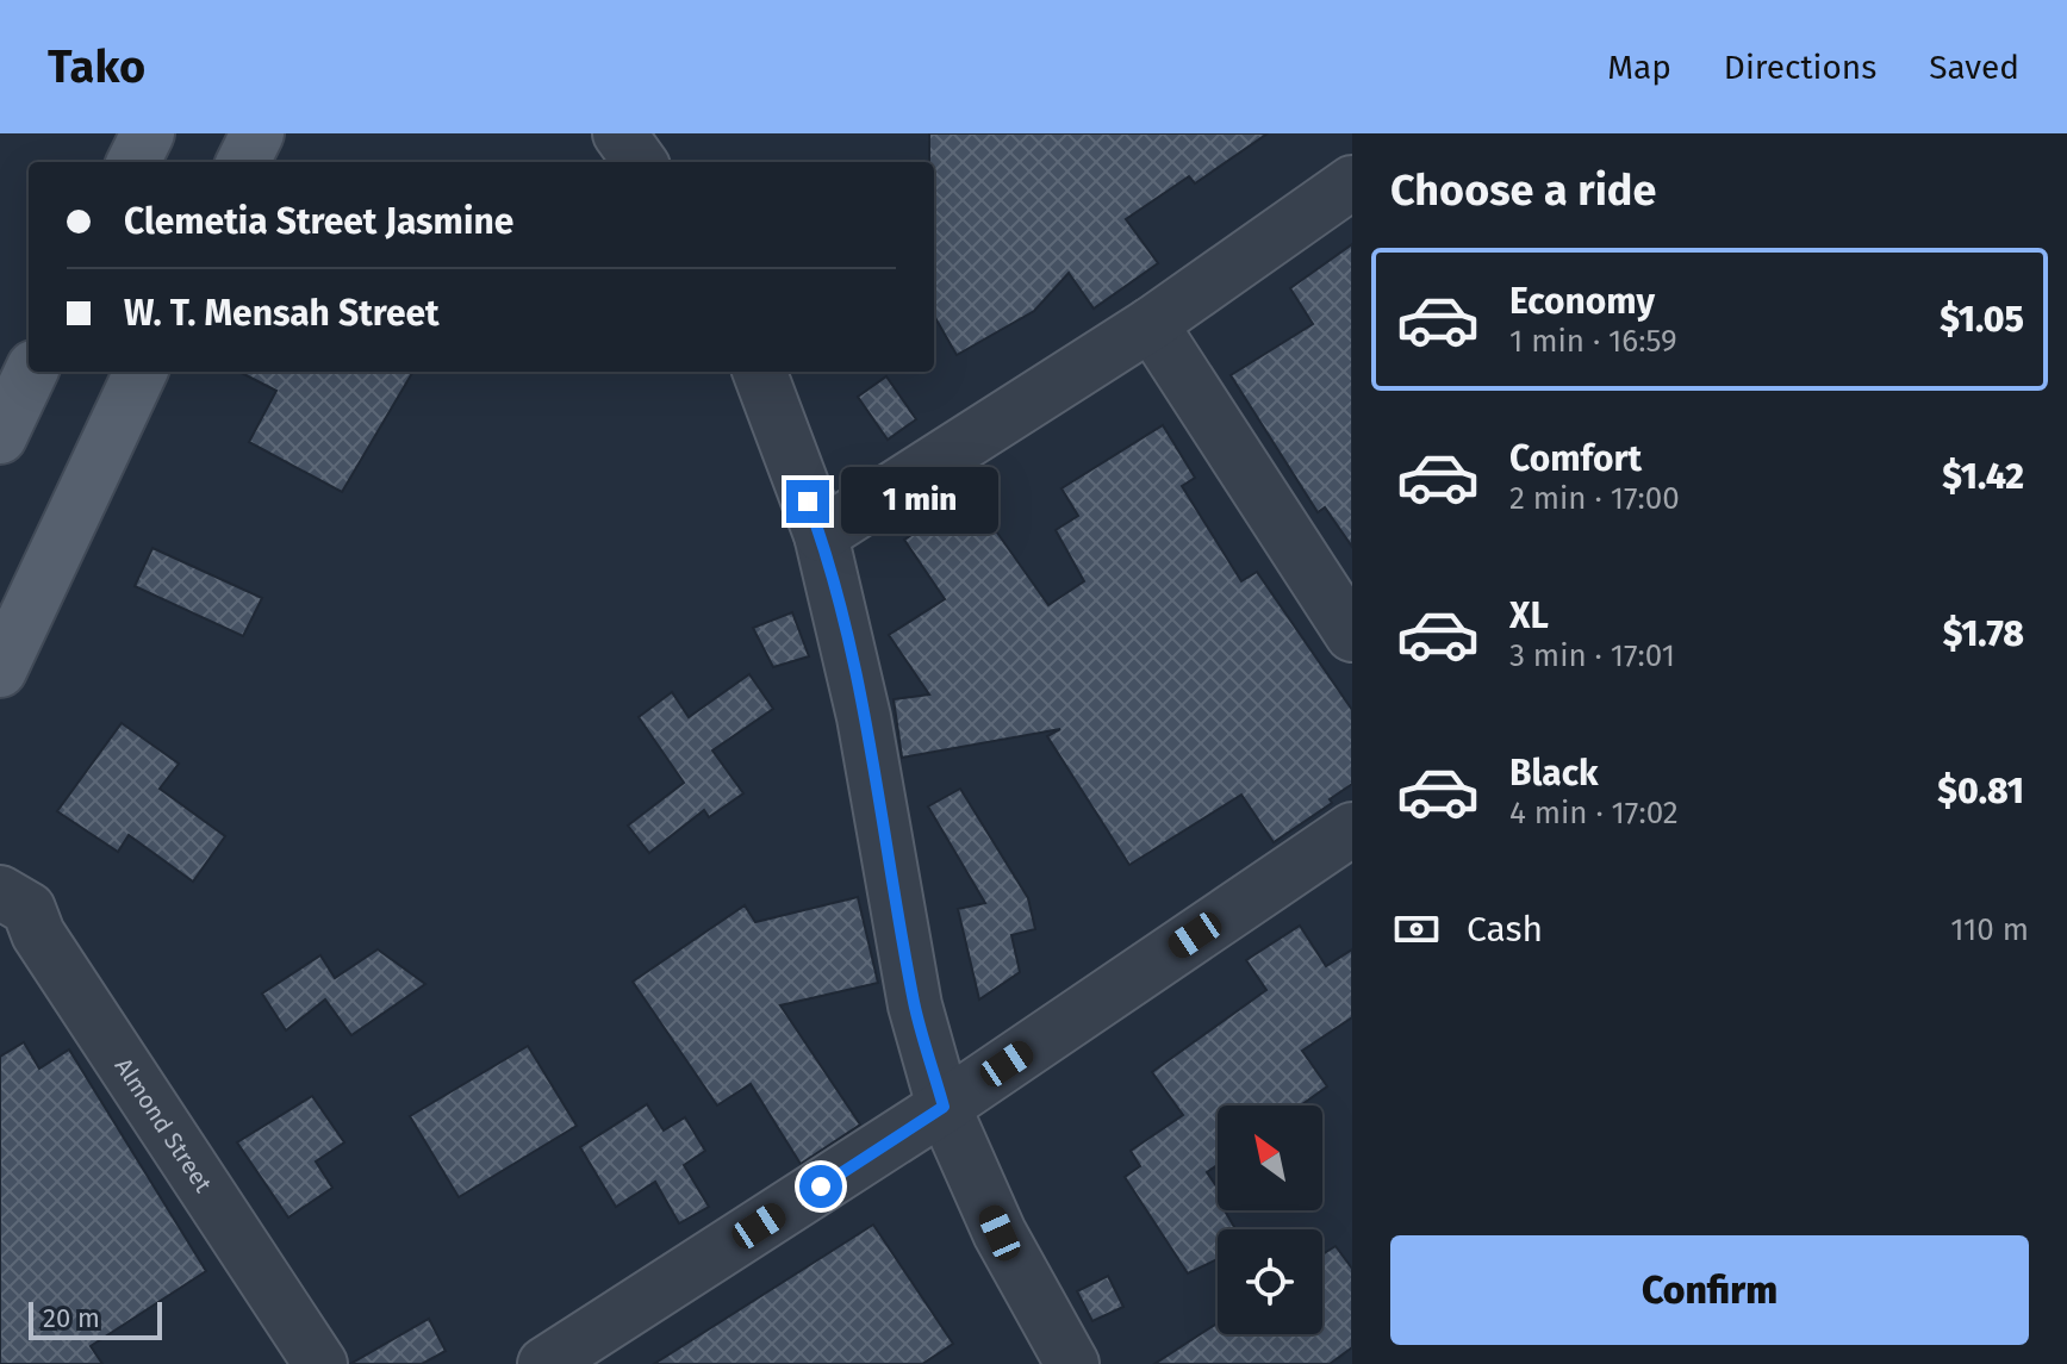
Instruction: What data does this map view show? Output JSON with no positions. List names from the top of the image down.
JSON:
{
  "streets": {
    "street": ["Almond Street"]
  },
  "scale_bar": "20 m",
  "north": "top left",
  "page": {
    "header": "Tako",
    "nav": ["Map", "Directions", "Saved"],
    "heading": "Choose a ride",
    "banner": ["Clemetia Street Jasmine", "W. T. Mensah Street"],
    "list": [
      {
        "name": "Economy",
        "note": "1 min · 16:59",
        "value": "$1.05"
      },
      {
        "name": "Comfort",
        "note": "2 min · 17:00",
        "value": "$1.42"
      },
      {
        "name": "XL",
        "note": "3 min · 17:01",
        "value": "$1.78"
      },
      {
        "name": "Black",
        "note": "4 min · 17:02",
        "value": "$0.81"
      }
    ],
    "bubble": "1 min",
    "pay": ["Cash", "110 m"],
    "buttons": "Confirm",
    "scale": "20 m"
  }
}
